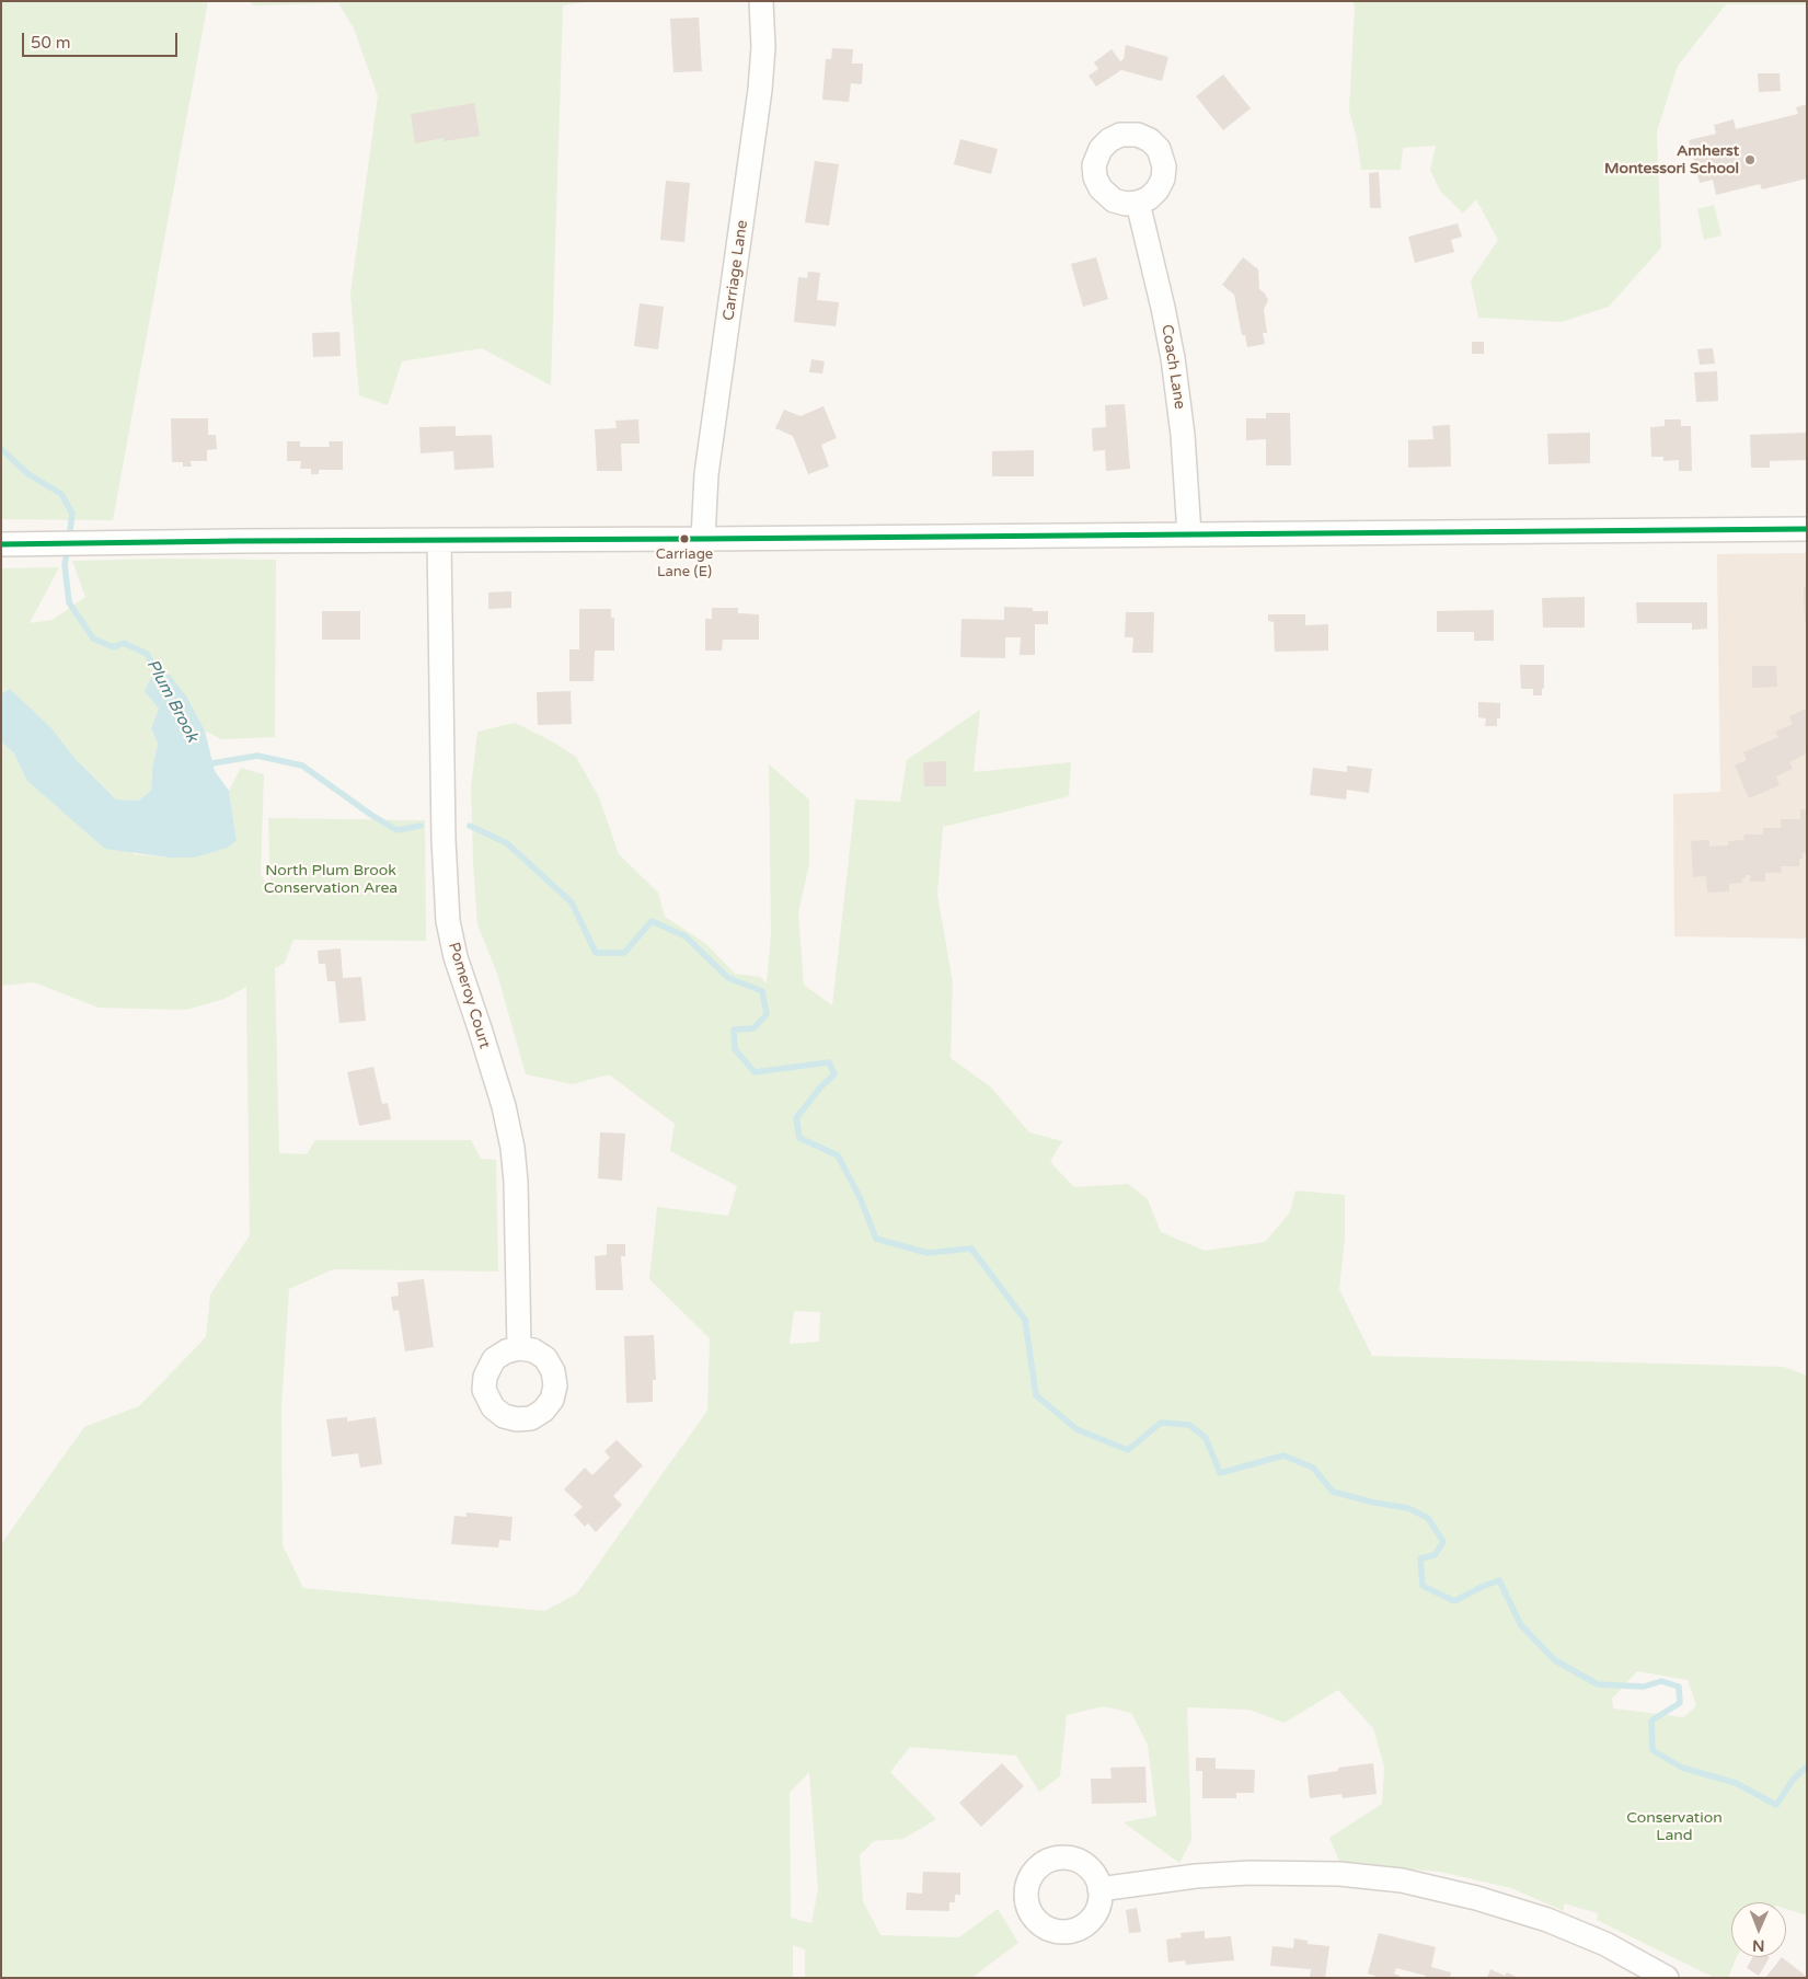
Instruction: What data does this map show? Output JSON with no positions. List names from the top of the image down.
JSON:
{
  "streets": {
    "street": ["Carriage Lane", "Coach Lane", "Pomeroy Court"]
  },
  "water": ["Plum Brook"],
  "parks": ["North Plum Brook Conservation Area", "Conservation Land"],
  "places": ["Amherst Montessori School", "Carriage Lane (E)"],
  "scale_bar": "50 m",
  "north": "bottom"
}
